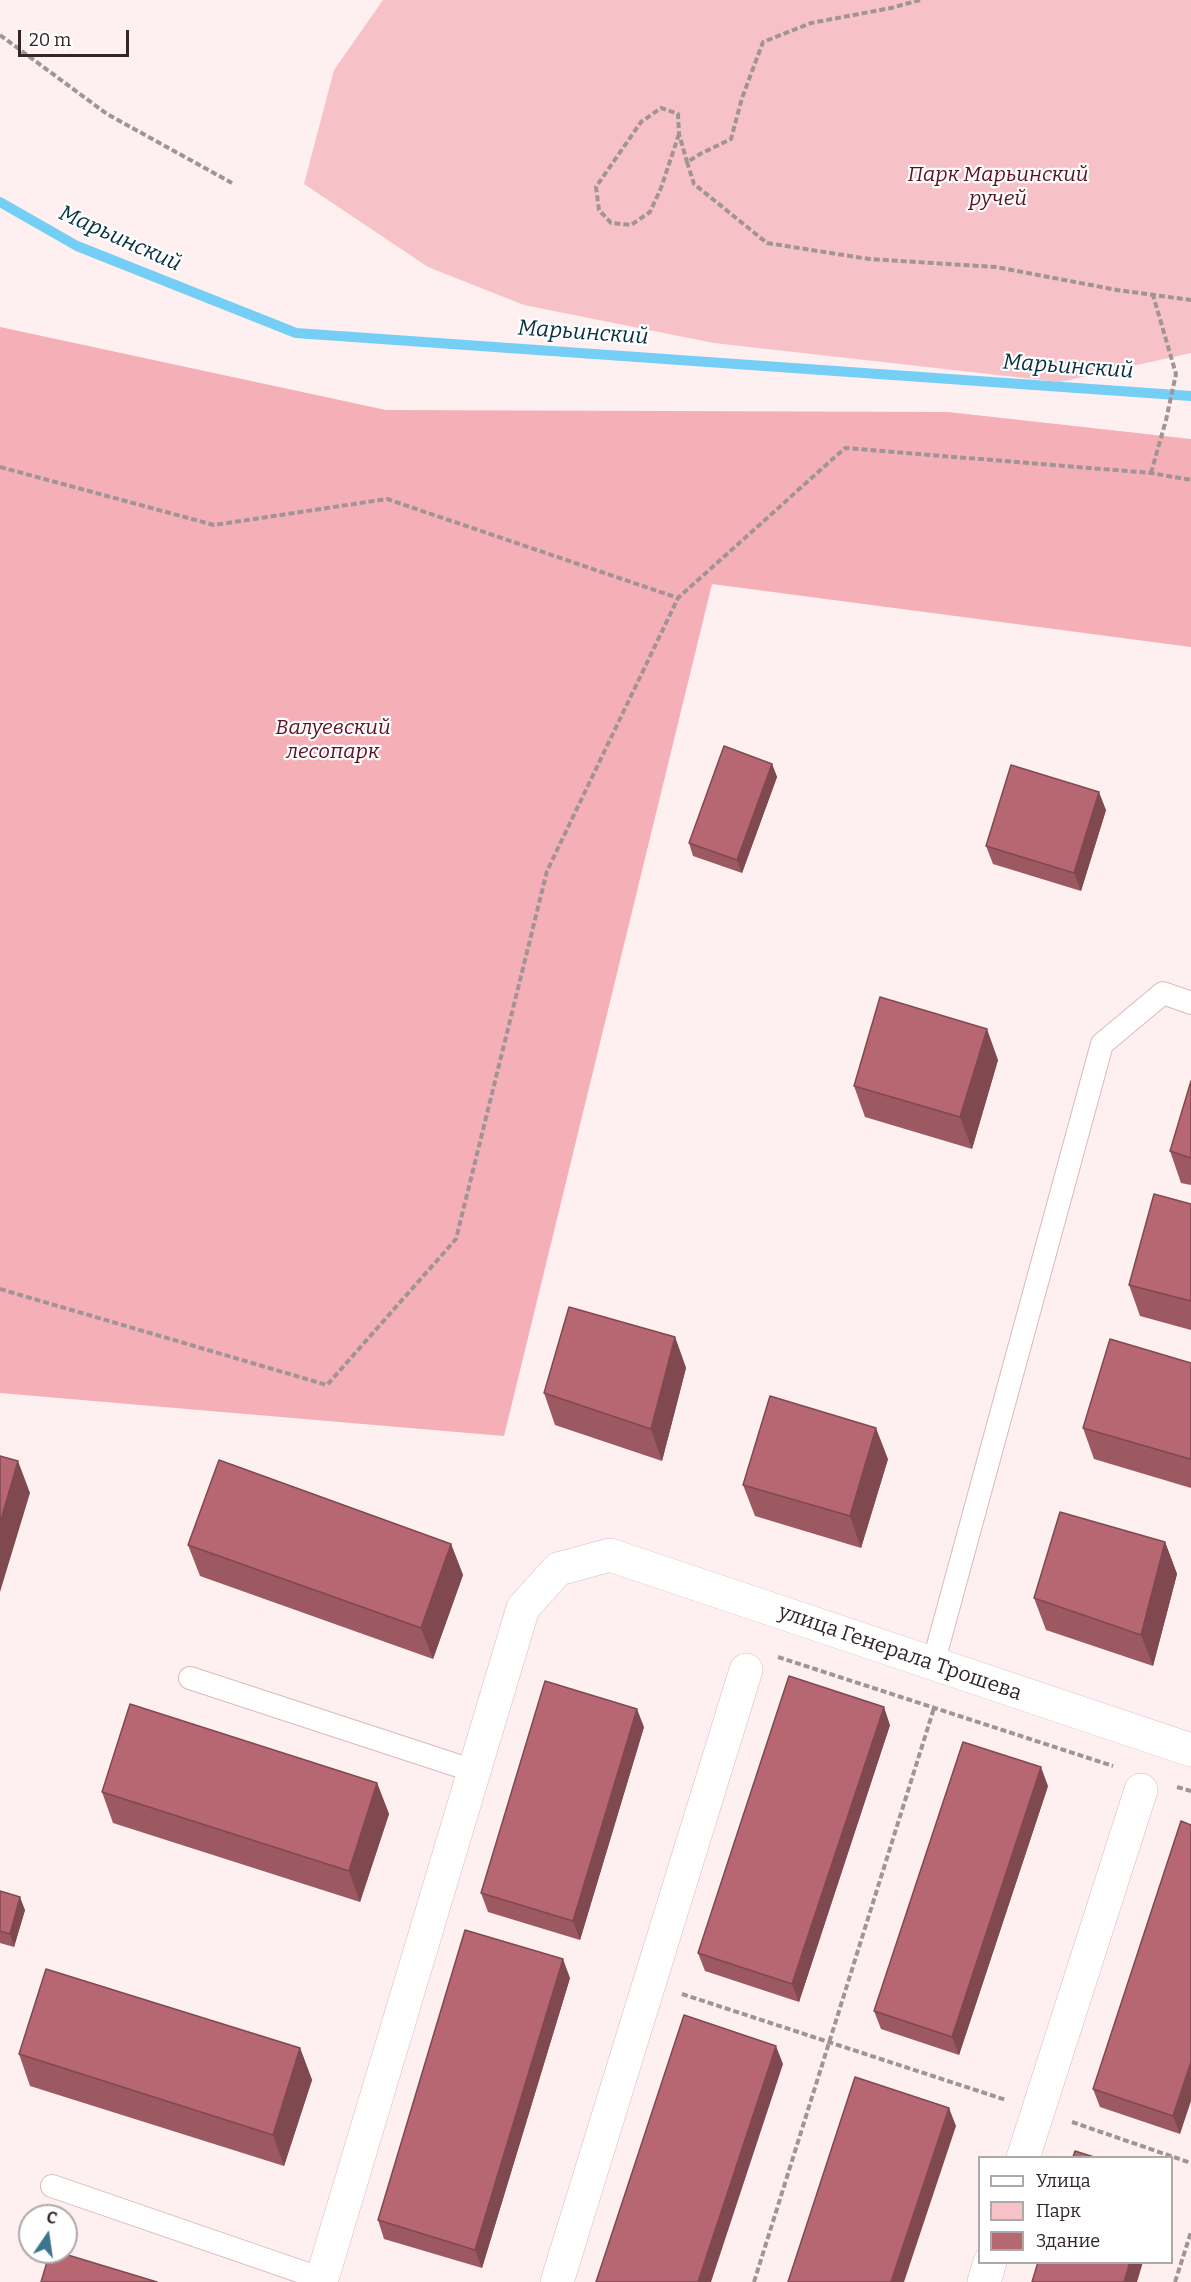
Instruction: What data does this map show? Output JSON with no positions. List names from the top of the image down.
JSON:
{
  "streets": {
    "street": ["улица Генерала Трошева"]
  },
  "water": ["Марьинский"],
  "parks": ["Парк Марьинский ручей", "Валуевский лесопарк"],
  "legend": ["Улица", "Парк", "Здание"],
  "scale_bar": "20 m",
  "north": "top"
}
